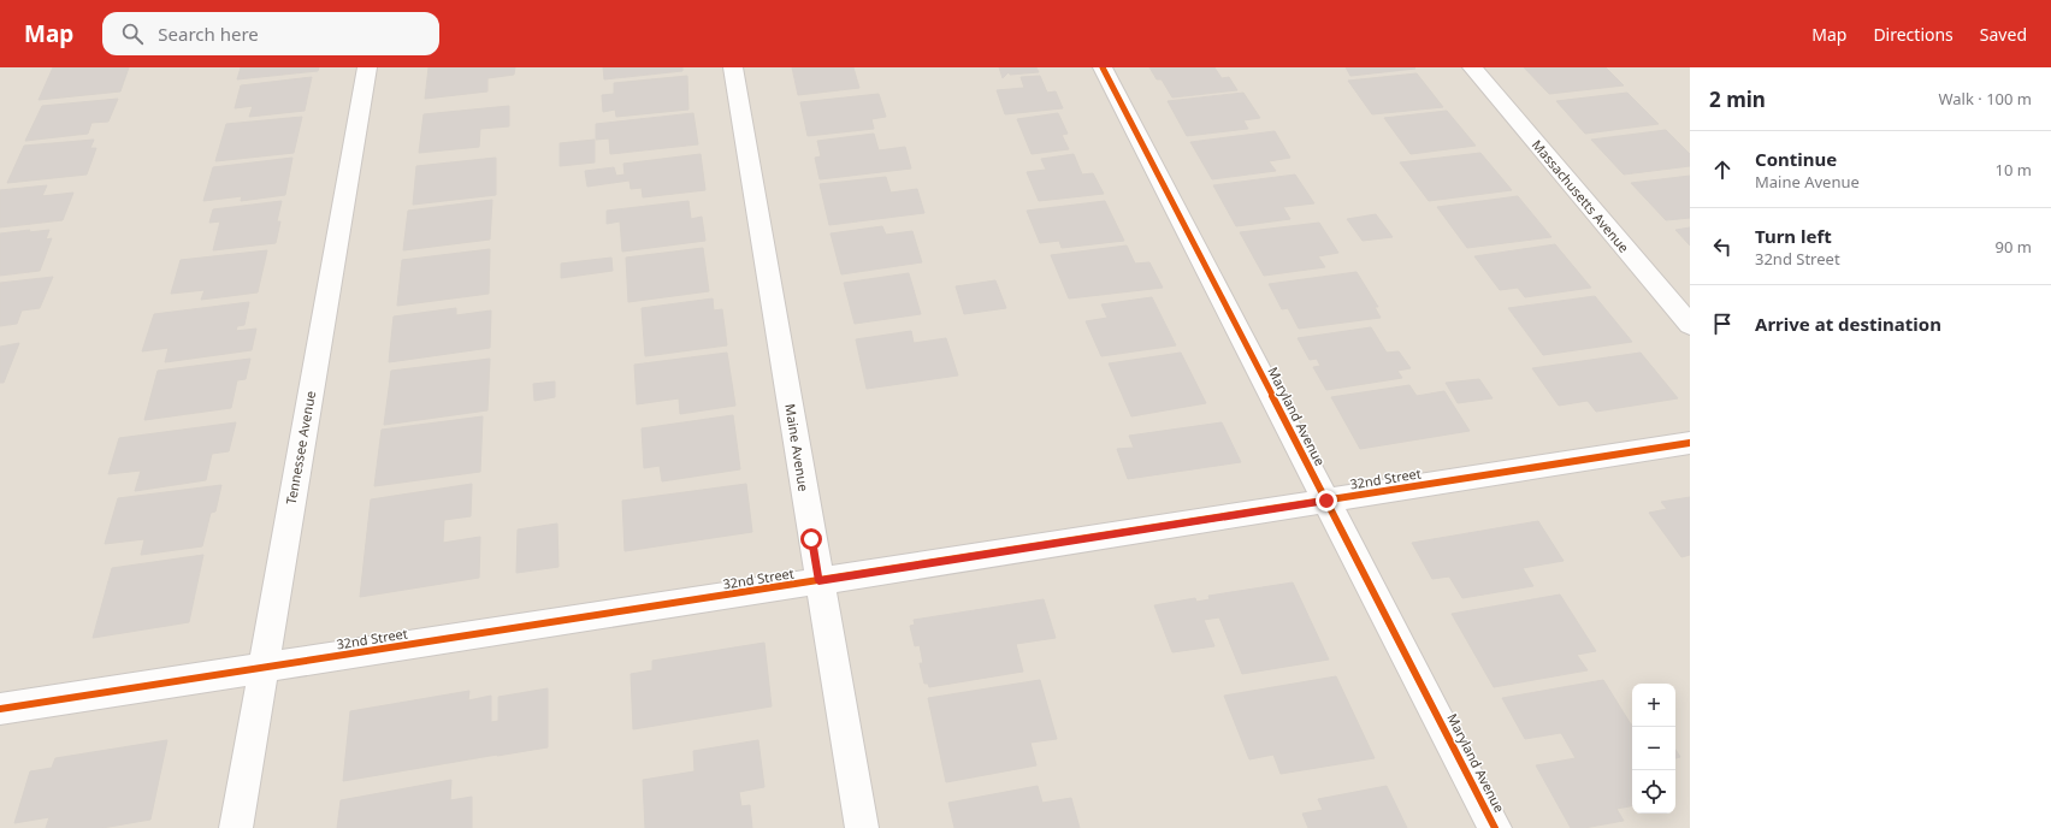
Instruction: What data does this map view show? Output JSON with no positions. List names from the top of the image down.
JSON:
{
  "streets": {
    "street": [
      "Massachusetts Avenue",
      "Maryland Avenue",
      "Tennessee Avenue",
      "Maine Avenue",
      "32nd Street"
    ]
  },
  "crossings": [
    ["Maryland Avenue", "32nd Street"],
    ["Tennessee Avenue", "32nd Street"],
    ["Maine Avenue", "32nd Street"]
  ],
  "page": {
    "header": "Map",
    "search": "Search here",
    "nav": ["Map", "Directions", "Saved"],
    "heading": ["2 min", "Walk · 100 m"],
    "list": [
      ["Continue", "Maine Avenue", "10 m"],
      ["Turn left", "32nd Street", "90 m"],
      "Arrive at destination"
    ],
    "map_buttons": ["+", "−"]
  }
}
